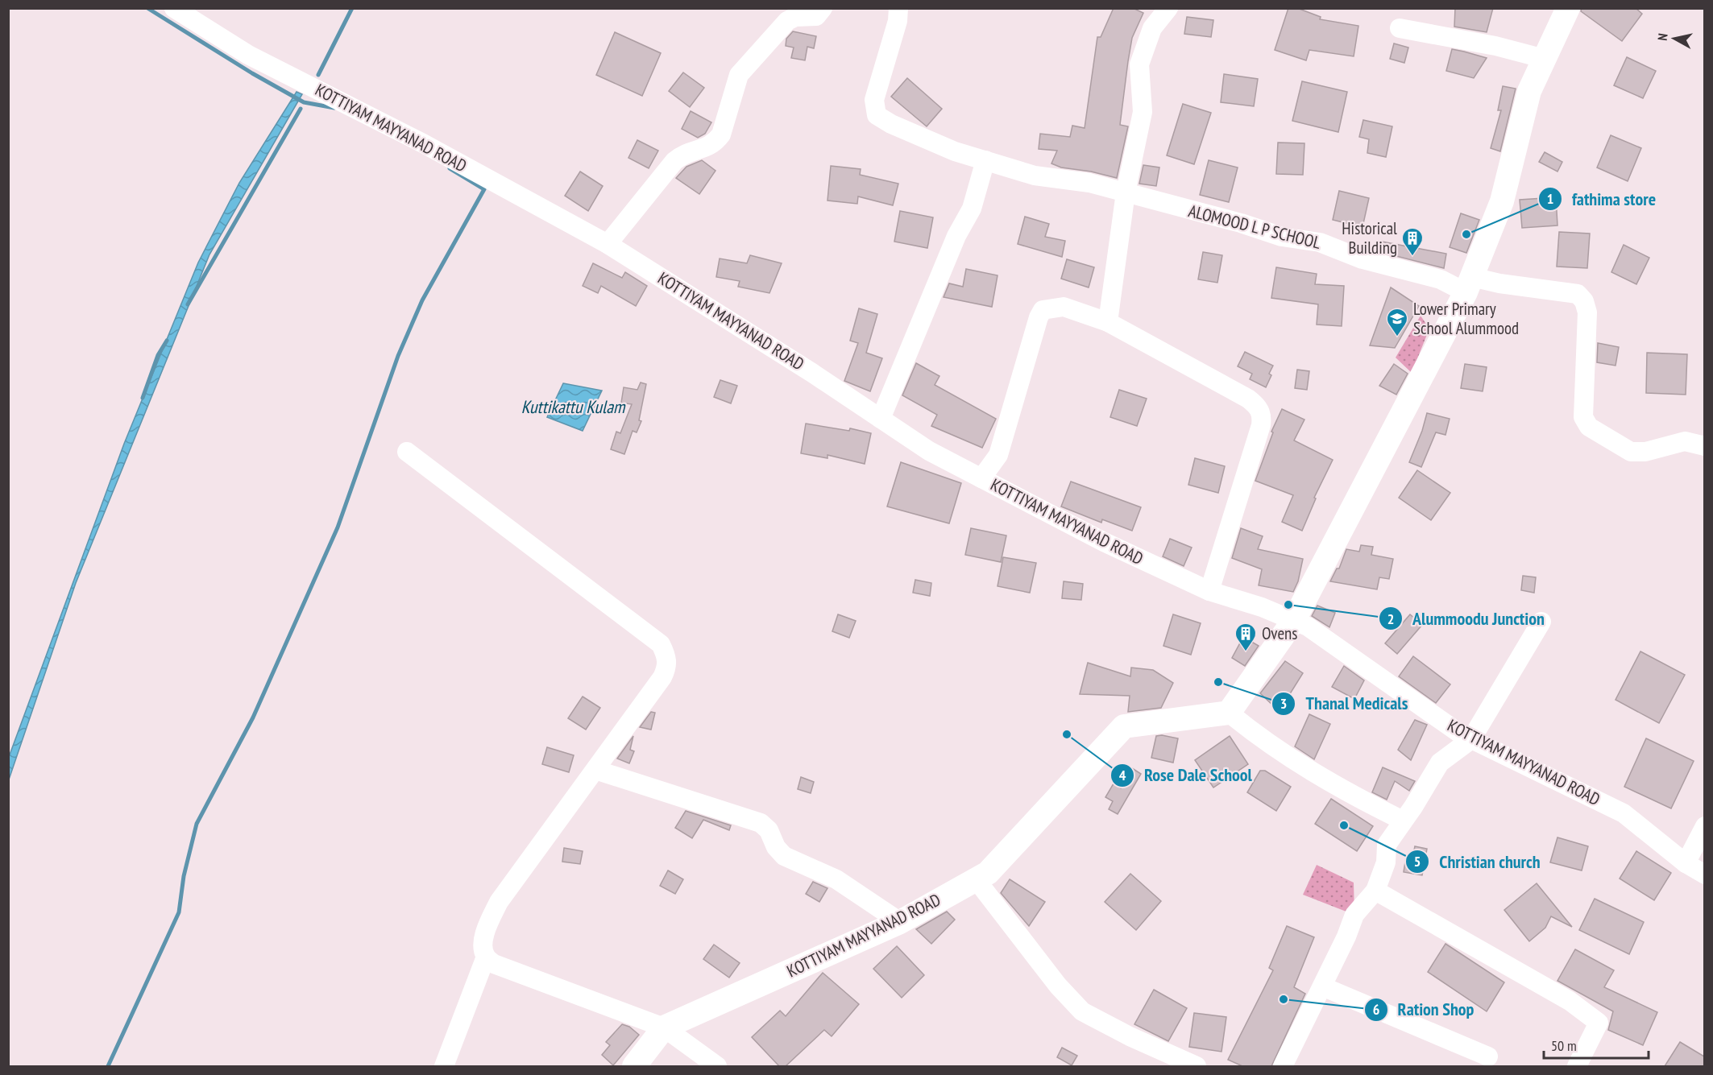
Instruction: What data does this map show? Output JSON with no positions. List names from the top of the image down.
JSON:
{
  "streets": {
    "main road": ["KOTTIYAM MAYYANAD ROAD"],
    "street": ["ALOMOOD L P SCHOOL"]
  },
  "water": ["Kuttikattu Kulam"],
  "places": {
    "other": [
      "fathima store",
      "Alummoodu Junction",
      "Thanal Medicals",
      "Rose Dale School",
      "Christian church",
      "Ration Shop"
    ],
    "building": ["Historical Building", "Ovens"],
    "school or university": ["Lower Primary School Alummood"]
  },
  "scale_bar": "50 m",
  "north": "left"
}
